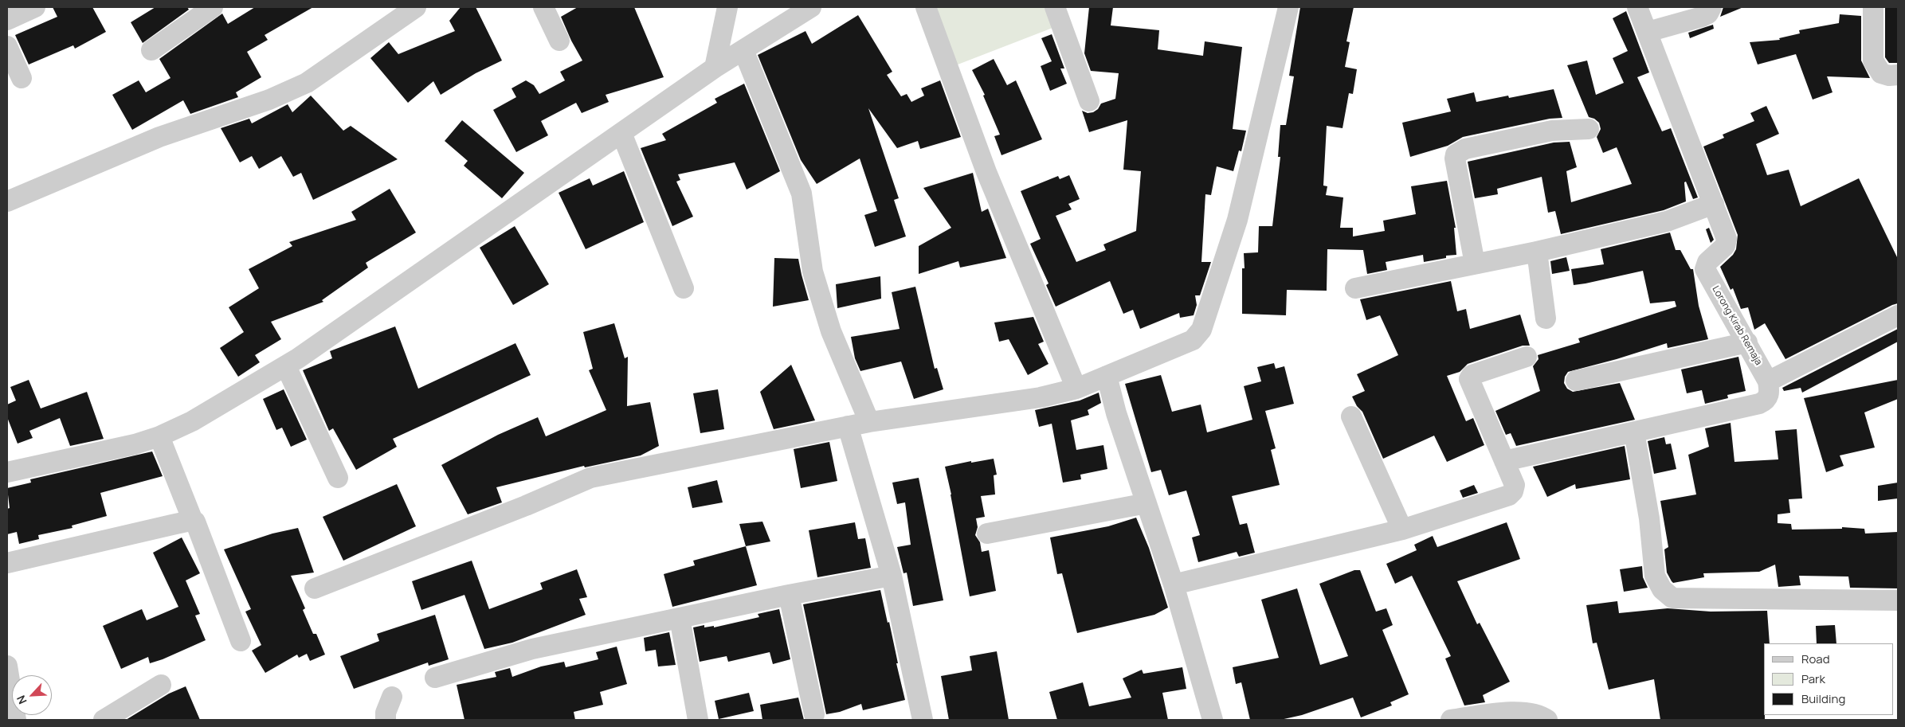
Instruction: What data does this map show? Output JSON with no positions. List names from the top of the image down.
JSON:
{
  "streets": {
    "street": ["Lorong Kirab Remaja"]
  },
  "legend": ["Road", "Park", "Building"],
  "north": "bottom left"
}
